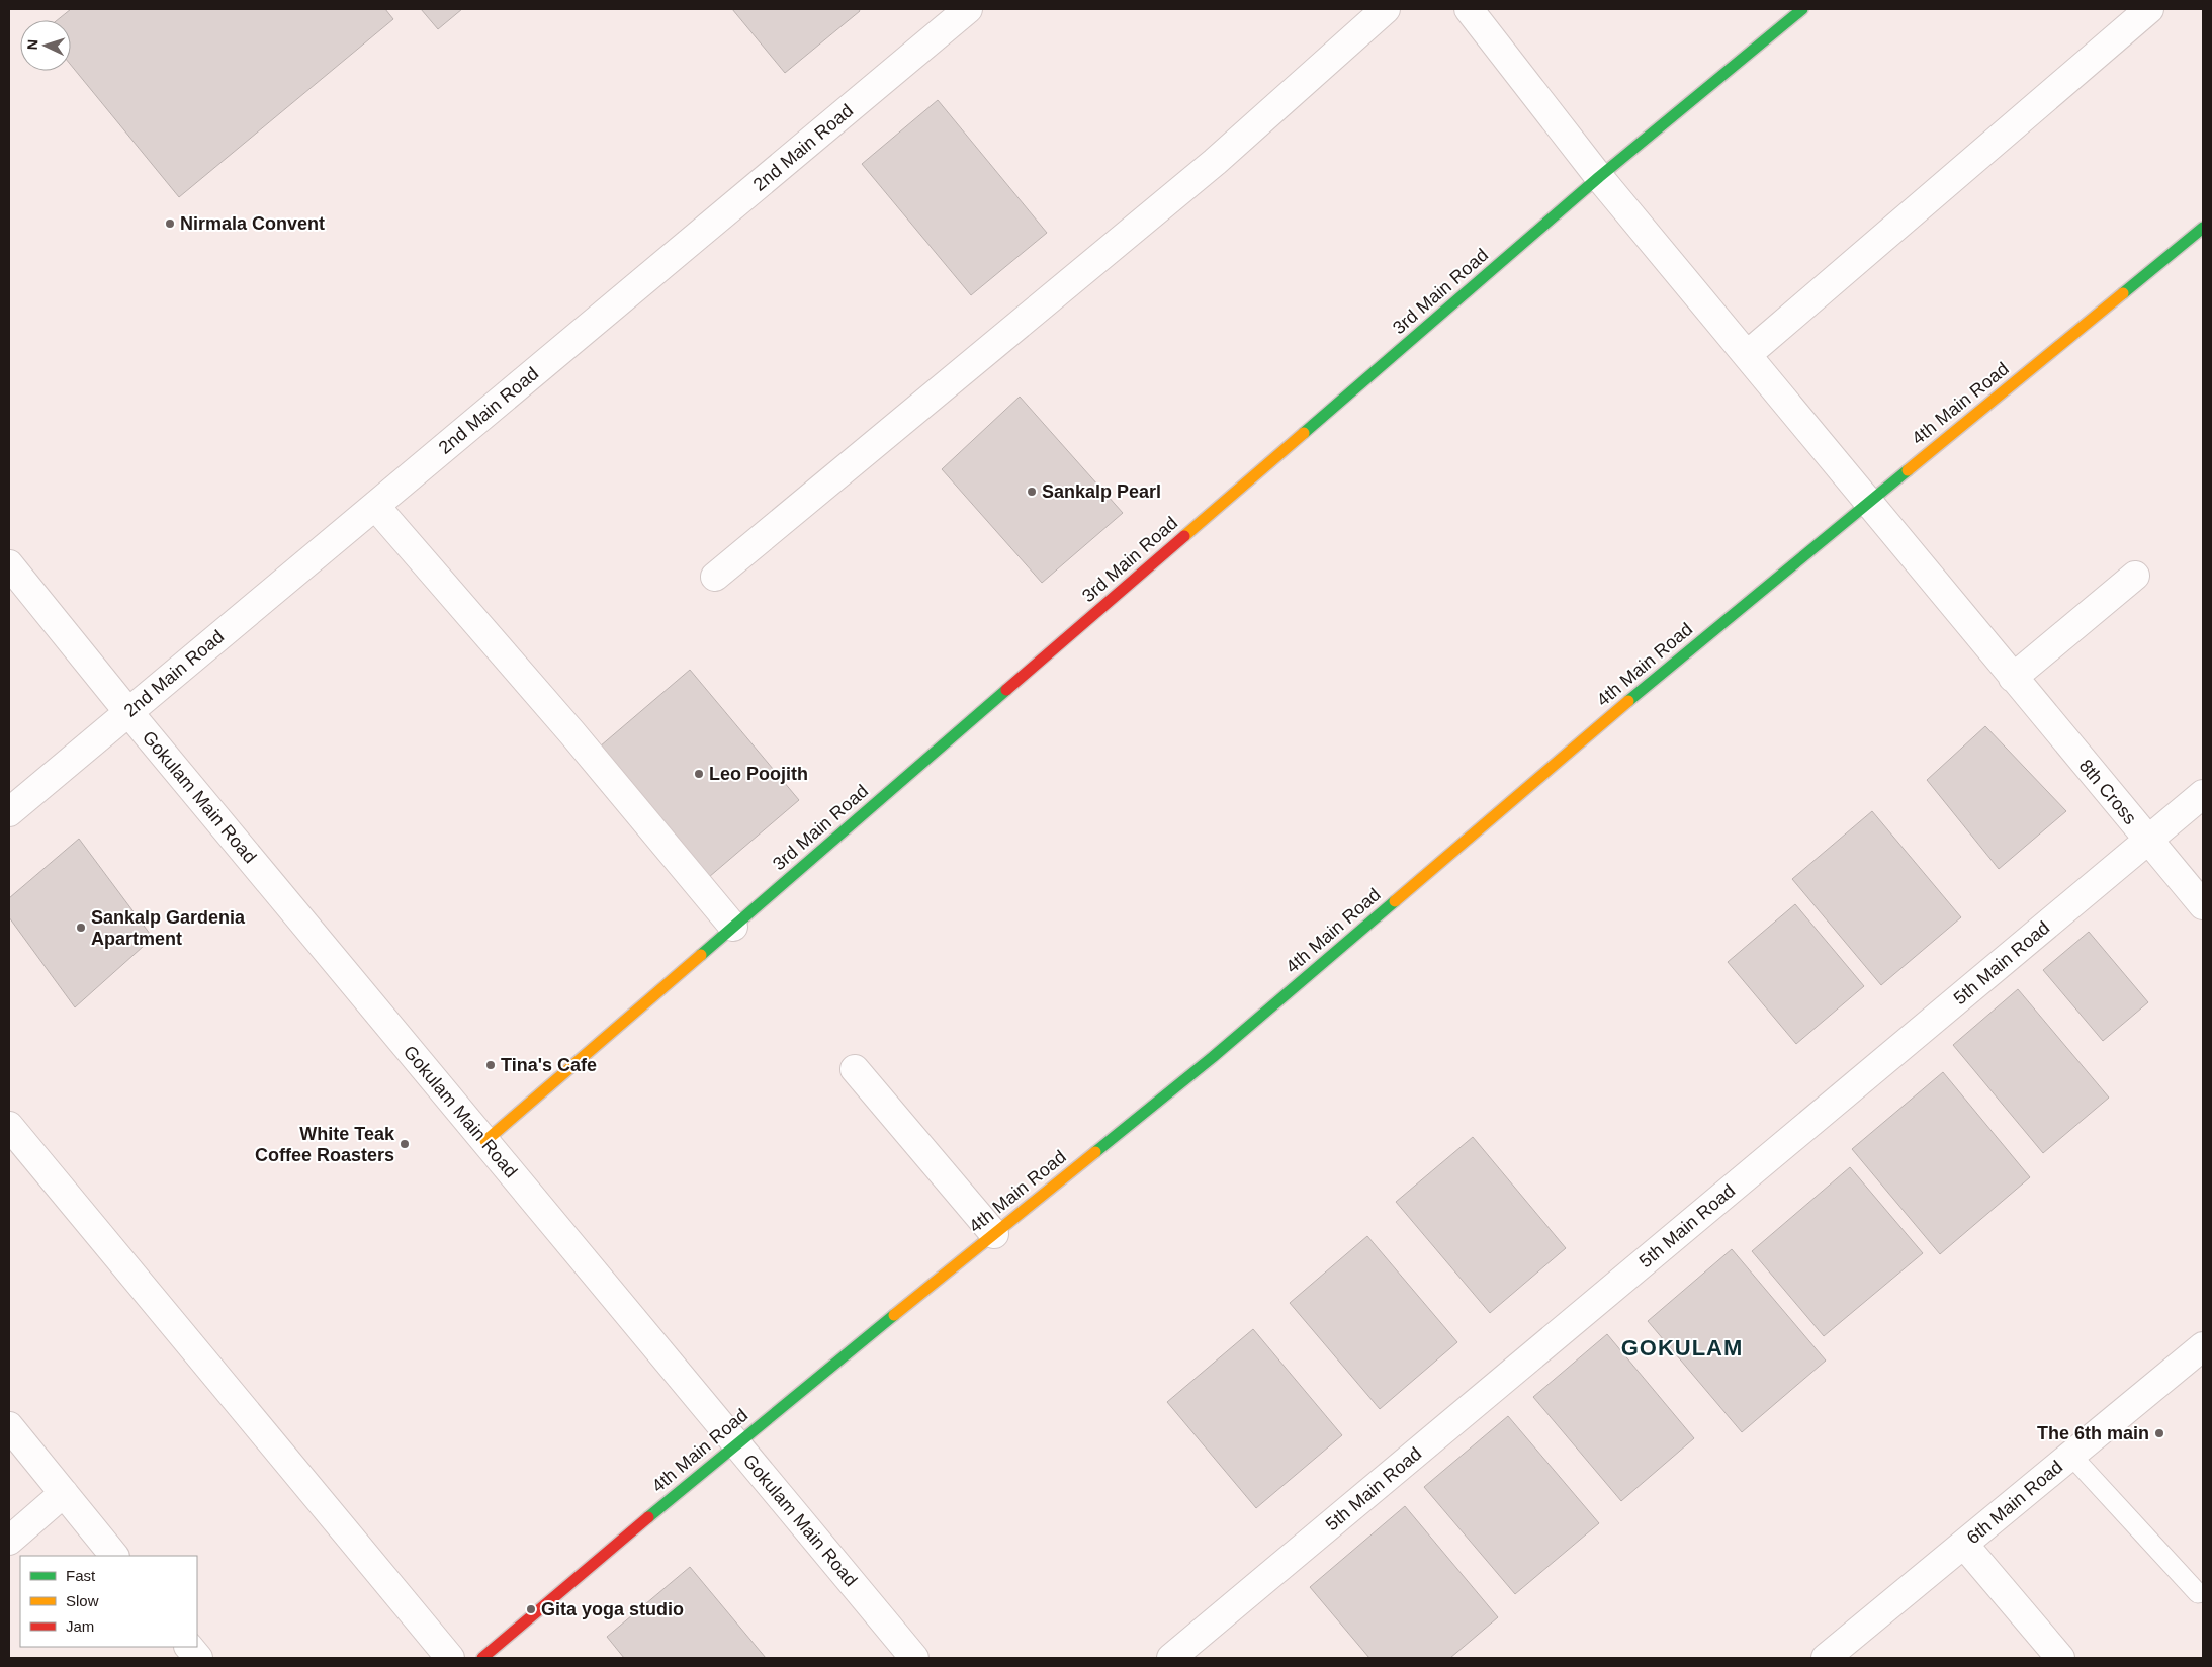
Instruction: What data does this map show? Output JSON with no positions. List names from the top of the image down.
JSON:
{
  "streets": {
    "street": [
      "2nd Main Road",
      "3rd Main Road",
      "4th Main Road",
      "8th Cross",
      "Gokulam Main Road",
      "5th Main Road",
      "6th Main Road"
    ]
  },
  "crossings": [
    ["2nd Main Road", "Gokulam Main Road"],
    ["3rd Main Road", "8th Cross"],
    ["3rd Main Road", "Gokulam Main Road"],
    ["4th Main Road", "8th Cross"],
    ["4th Main Road", "Gokulam Main Road"],
    ["8th Cross", "5th Main Road"]
  ],
  "districts": ["GOKULAM"],
  "places": [
    "Nirmala Convent",
    "Sankalp Pearl",
    "Leo Poojith",
    "Sankalp Gardenia Apartment",
    "Tina's Cafe",
    "White Teak Coffee Roasters",
    "The 6th main",
    "Gita yoga studio"
  ],
  "legend": ["Fast", "Slow", "Jam"],
  "north": "left"
}
